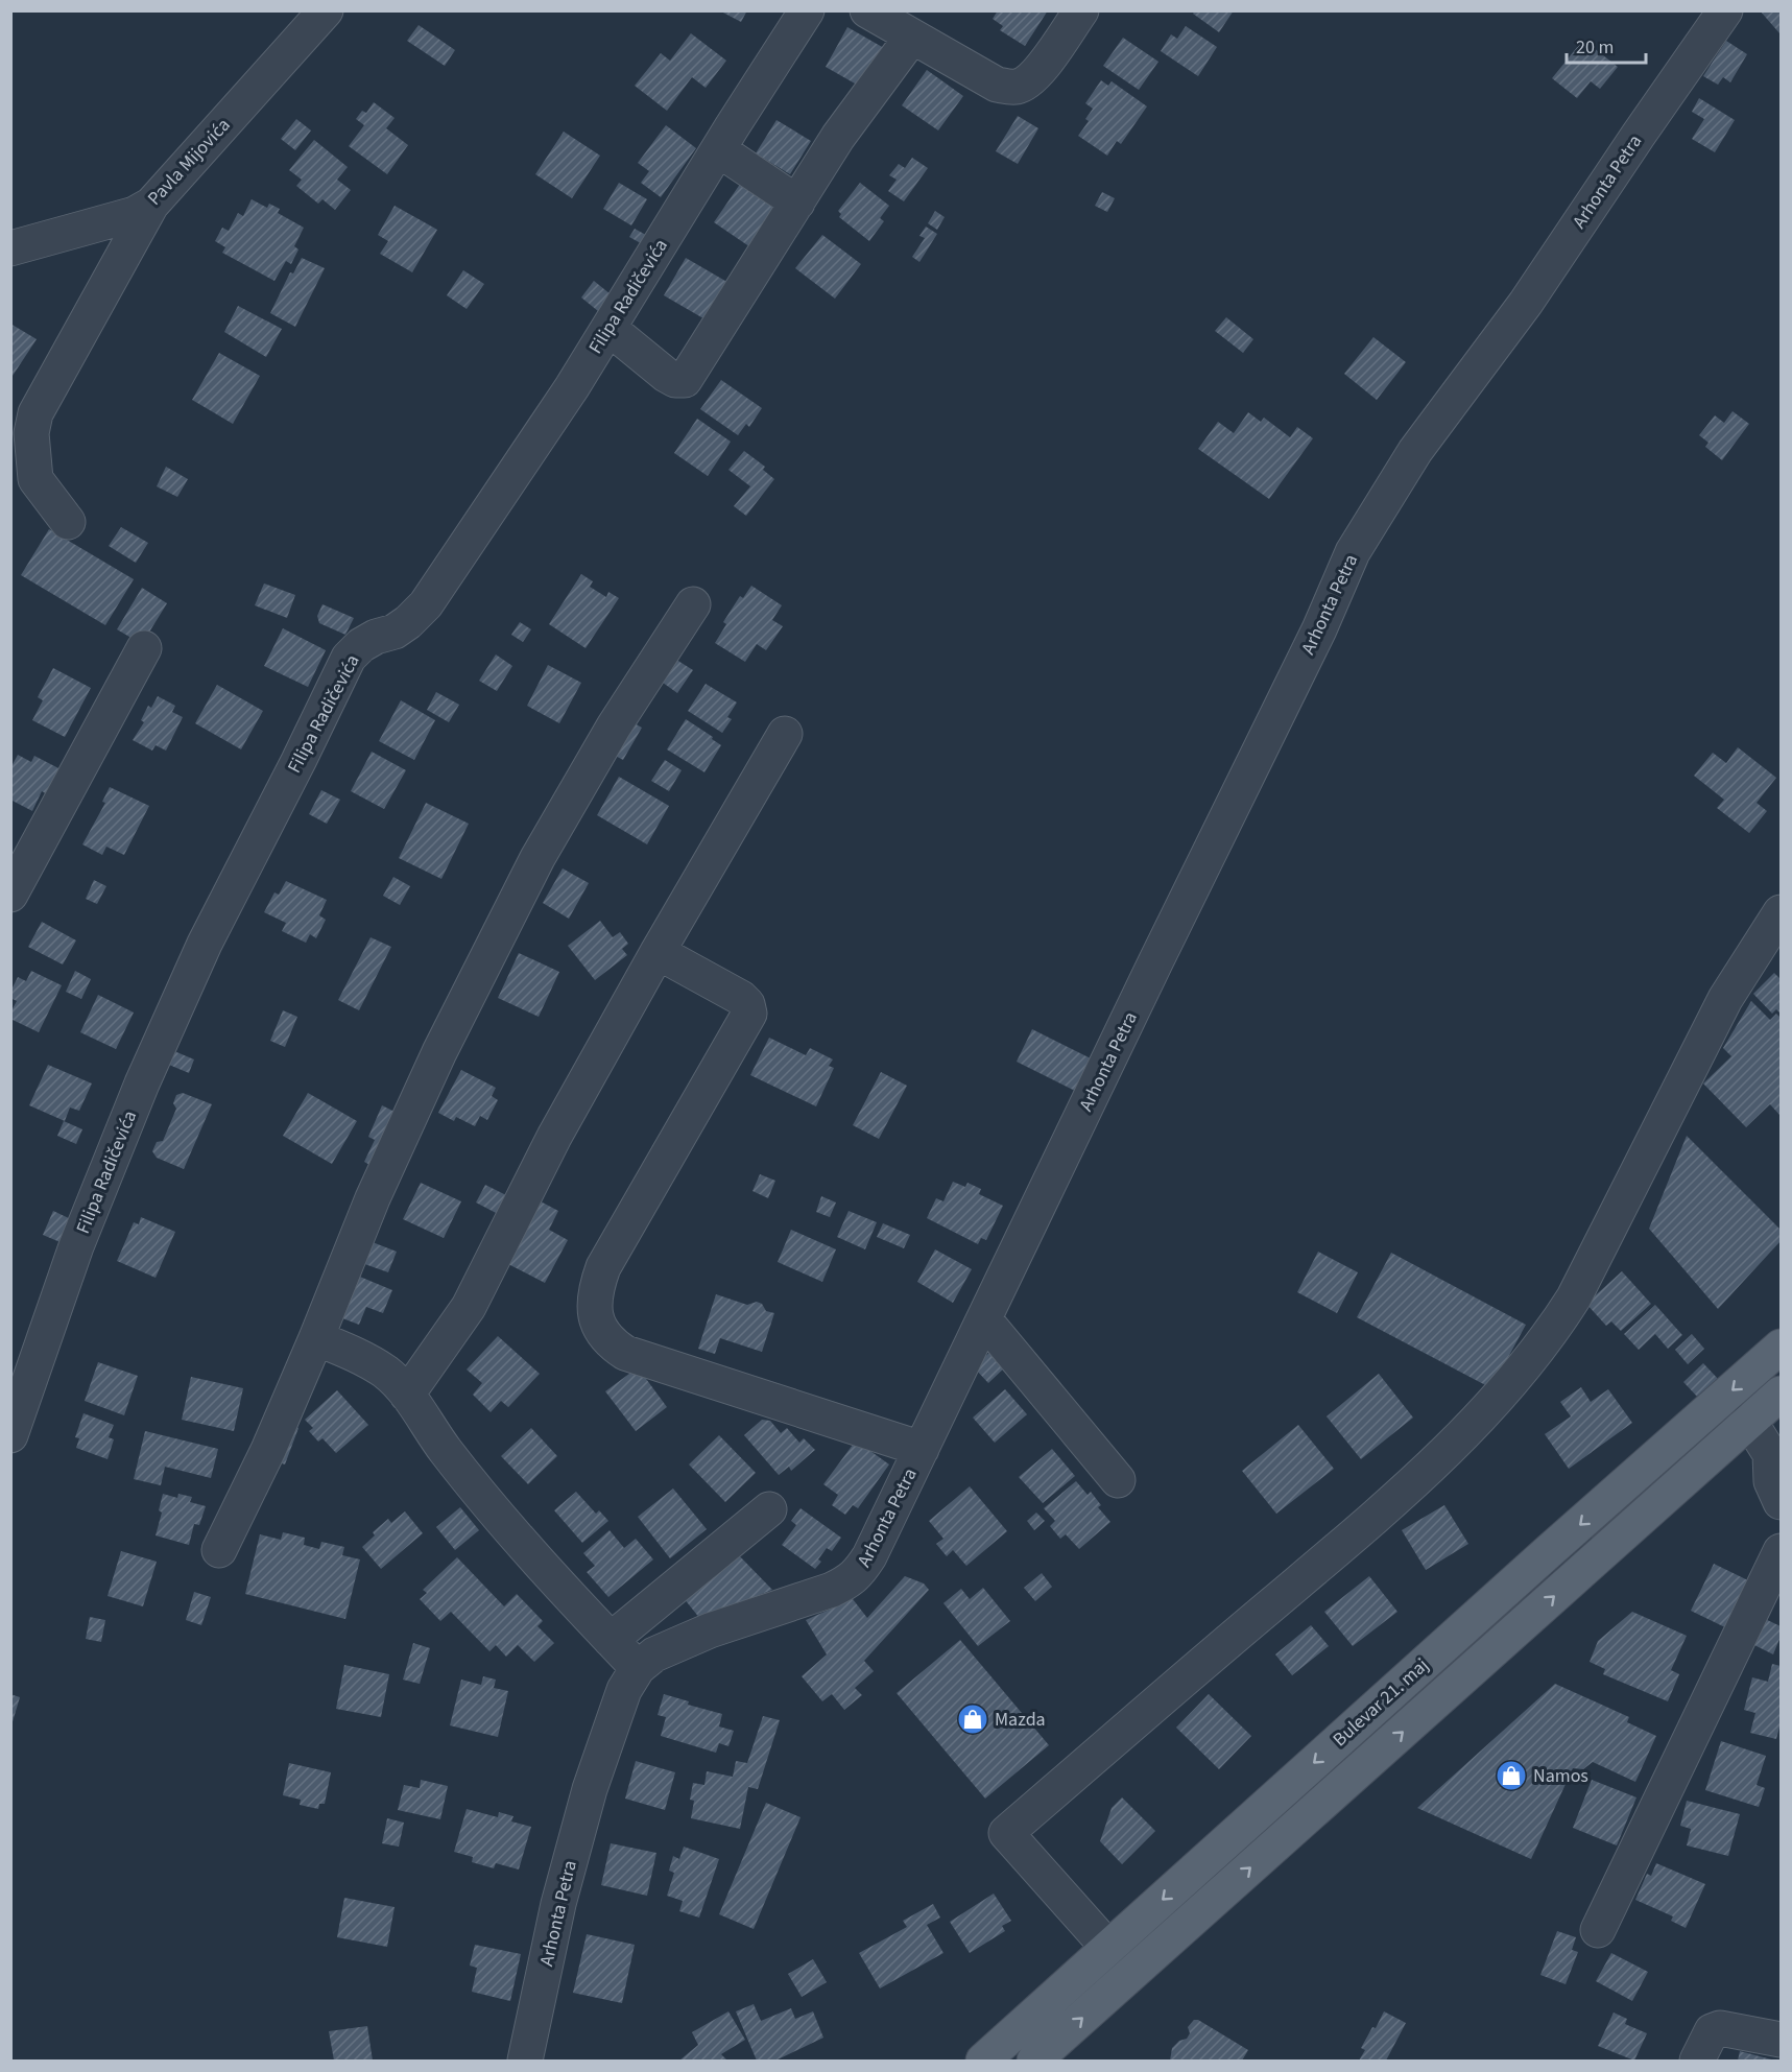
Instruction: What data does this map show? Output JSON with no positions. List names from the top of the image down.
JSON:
{
  "streets": {
    "main road": ["Bulevar 21. maj"],
    "street": ["Pavla Mijovića", "Arhonta Petra", "Filipa Radičevića"]
  },
  "places": {
    "shop": ["Mazda", "Namos"]
  },
  "scale_bar": "20 m"
}
